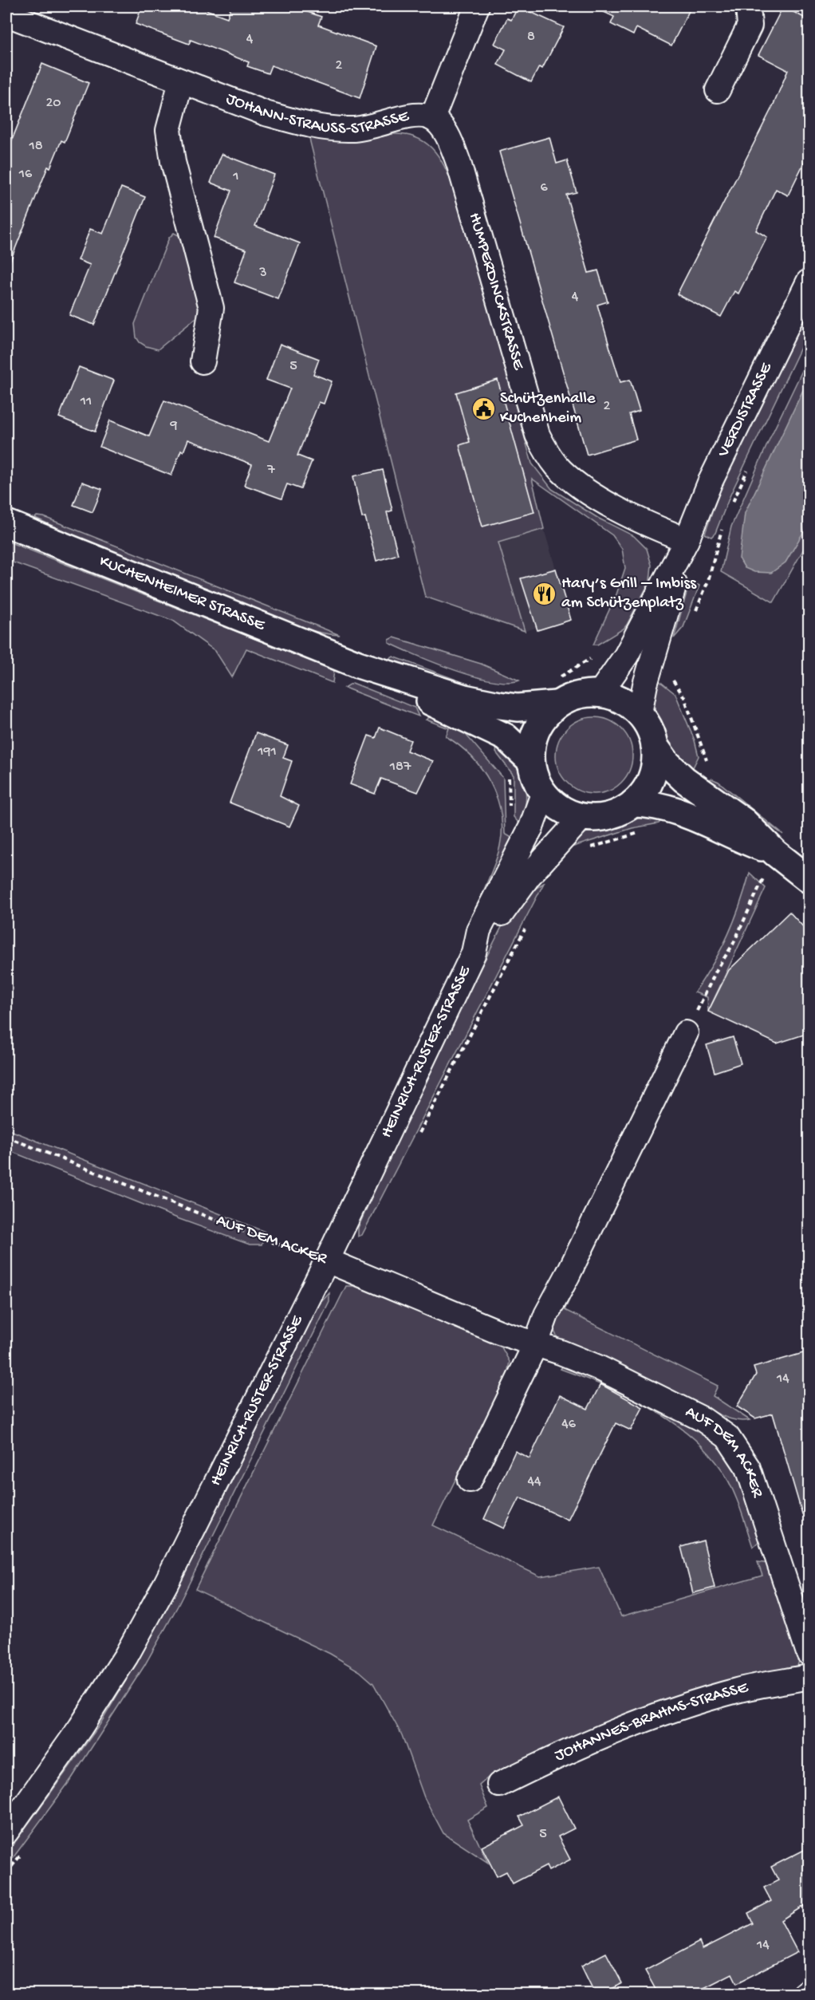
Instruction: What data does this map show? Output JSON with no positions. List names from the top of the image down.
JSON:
{
  "streets": {
    "main road": ["KUCHENHEIMER STRASSE"],
    "street": [
      "JOHANN-STRAUSS-STRASSE",
      "HUMPERDINCKSTRASSE",
      "VERDISTRASSE",
      "HEINRICH-RUSTER-STRASSE",
      "AUF DEM ACKER",
      "JOHANNES-BRAHMS-STRASSE"
    ]
  },
  "crossings": [
    ["JOHANN-STRAUSS-STRASSE", "HUMPERDINCKSTRASSE"],
    ["HUMPERDINCKSTRASSE", "VERDISTRASSE"],
    ["VERDISTRASSE", "KUCHENHEIMER STRASSE"],
    ["VERDISTRASSE", "HEINRICH-RUSTER-STRASSE"],
    ["KUCHENHEIMER STRASSE", "HEINRICH-RUSTER-STRASSE"],
    ["HEINRICH-RUSTER-STRASSE", "AUF DEM ACKER"]
  ],
  "places": {
    "public building": ["Schützenhalle Kuchenheim"],
    "restaurant": ["Hary’s Grill – Imbiss am Schützenplatz"]
  },
  "house_numbers": [
    "8",
    "4",
    "2",
    "20",
    "18",
    "16",
    "1",
    "6",
    "3",
    "4",
    "5",
    "11",
    "2",
    "9",
    "7",
    "191",
    "187",
    "14",
    "46",
    "44",
    "5",
    "14"
  ]
}
